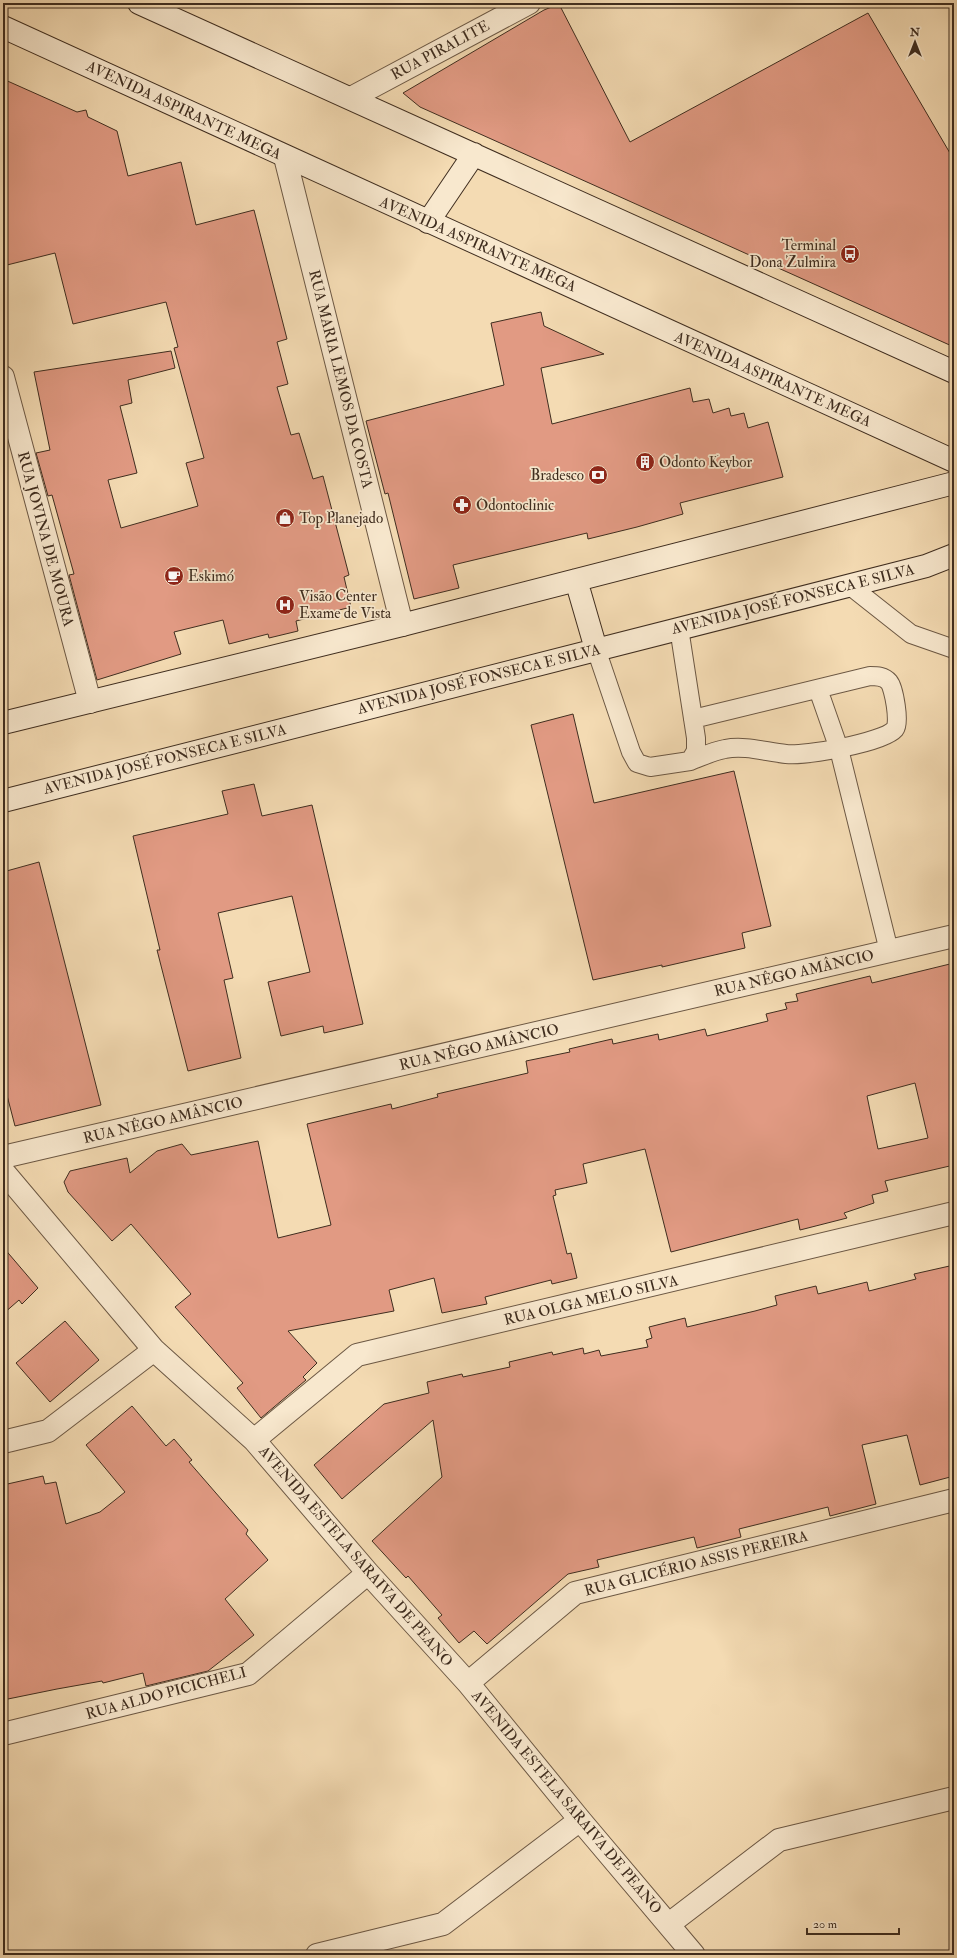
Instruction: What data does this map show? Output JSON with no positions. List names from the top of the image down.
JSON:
{
  "streets": {
    "street": [
      "RUA PIRALITE",
      "AVENIDA ASPIRANTE MEGA",
      "RUA MARIA LEMOS DA COSTA",
      "RUA JOVINA DE MOURA",
      "AVENIDA JOSÉ FONSECA E SILVA",
      "RUA NÊGO AMÂNCIO",
      "RUA OLGA MELO SILVA",
      "AVENIDA ESTELA SARAIVA DE PEANO",
      "RUA GLICÉRIO ASSIS PEREIRA",
      "RUA ALDO PICICHELI"
    ]
  },
  "crossings": [
    ["AVENIDA ASPIRANTE MEGA", "RUA MARIA LEMOS DA COSTA"],
    ["RUA OLGA MELO SILVA", "AVENIDA ESTELA SARAIVA DE PEANO"],
    ["AVENIDA ESTELA SARAIVA DE PEANO", "RUA GLICÉRIO ASSIS PEREIRA"],
    ["AVENIDA ESTELA SARAIVA DE PEANO", "RUA ALDO PICICHELI"]
  ],
  "places": {
    "bus stop": ["Terminal Dona Zulmira"],
    "building": ["Odonto Keybor"],
    "bank": ["Bradesco"],
    "pharmacy": ["Odontoclinic"],
    "shop": ["Top Planejado"],
    "cafe": ["Eskimó"],
    "hospital": ["Visão Center Exame de Vista"]
  },
  "scale_bar": "20 m",
  "north": "top"
}
